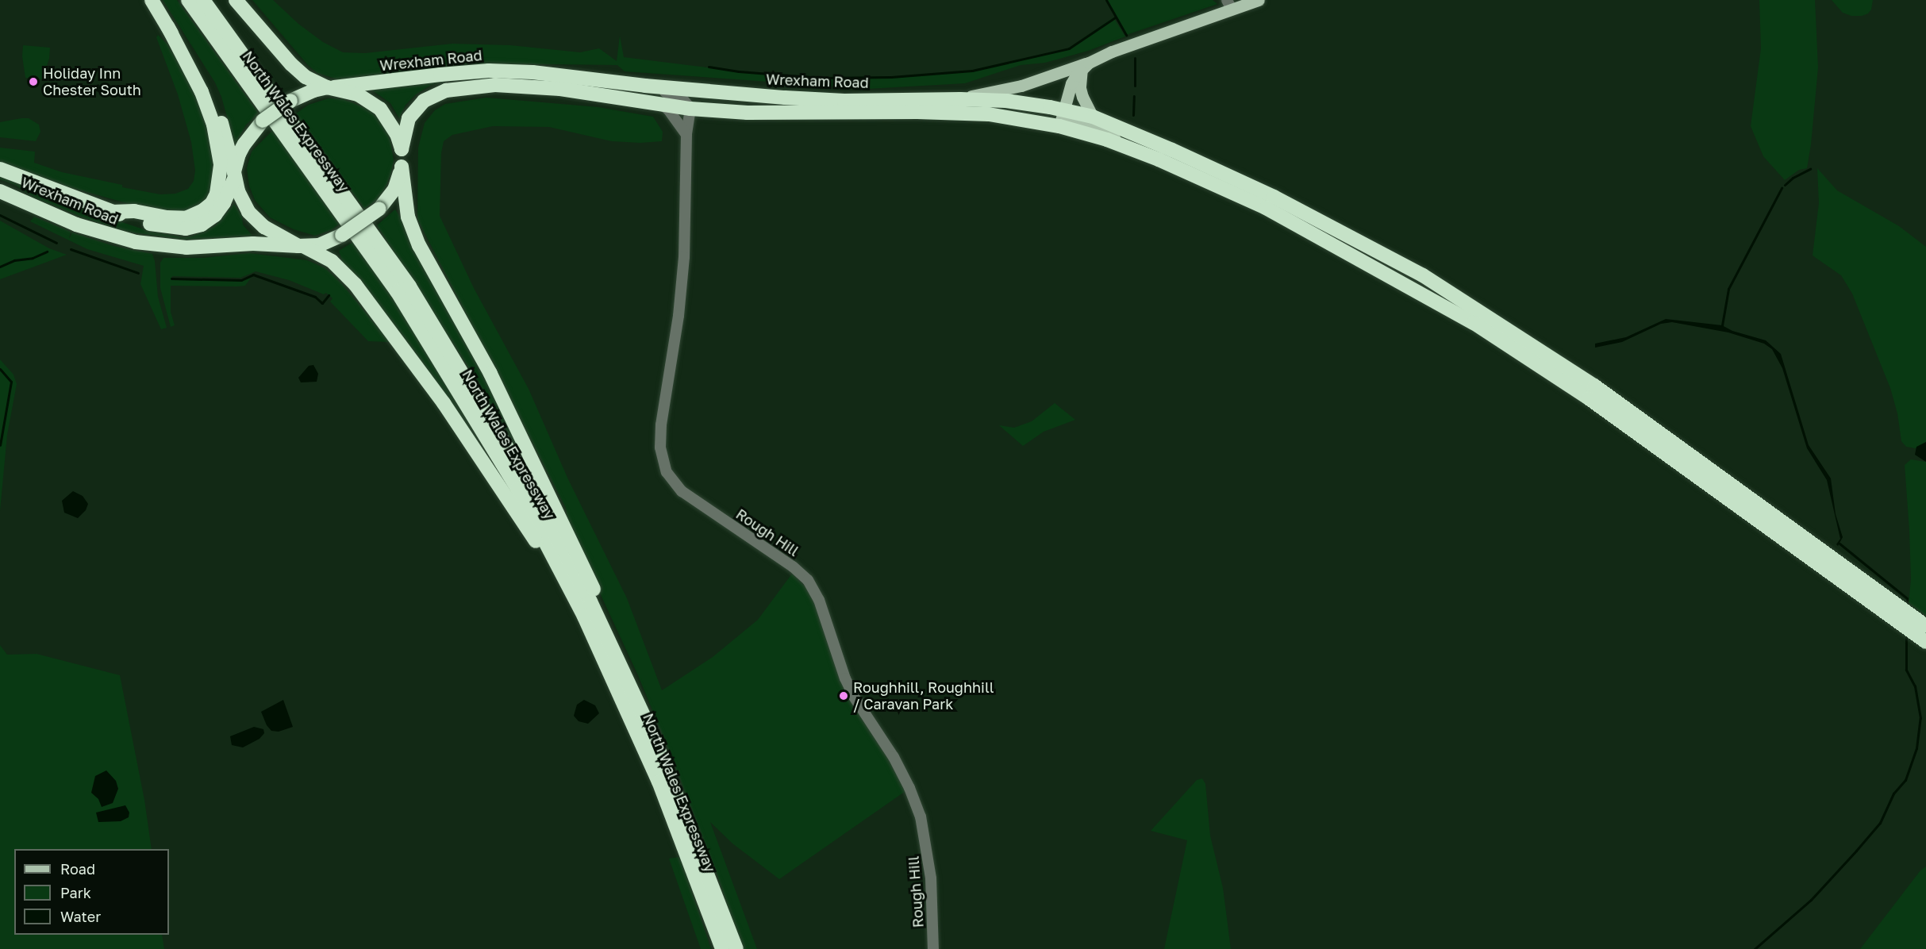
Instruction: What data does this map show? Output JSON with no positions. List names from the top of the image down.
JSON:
{
  "streets": {
    "highway": ["Wrexham Road", "North Wales Expressway"],
    "street": ["Rough Hill"]
  },
  "crossings": [
    ["Wrexham Road", "Rough Hill"]
  ],
  "places": ["Holiday Inn Chester South", "Roughhill, Roughhill / Caravan Park"],
  "legend": ["Road", "Park", "Water"]
}
